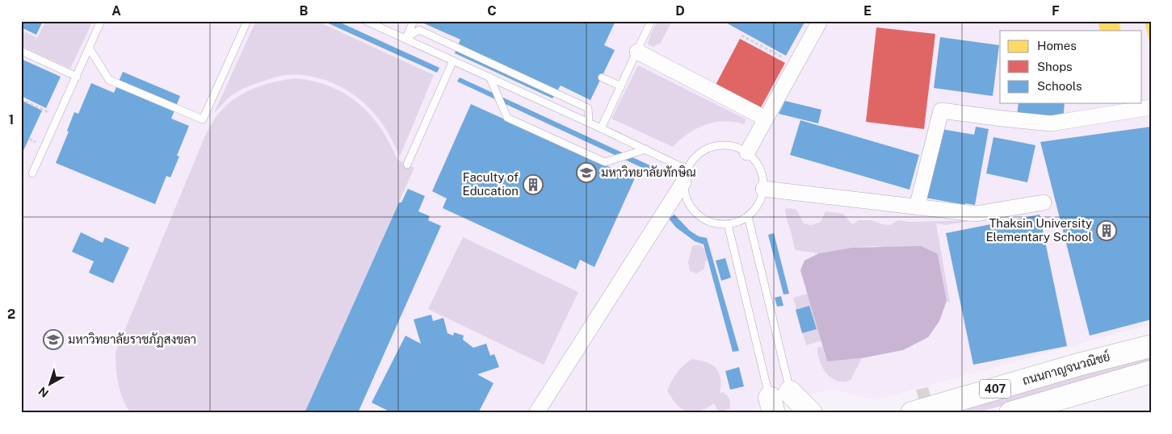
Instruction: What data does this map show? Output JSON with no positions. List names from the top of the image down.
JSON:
{
  "streets": {
    "main road": ["ถนนกาญจนวณิชย์", "407"]
  },
  "places": {
    "school or university": ["มหาวิทยาลัยทักษิณ", "มหาวิทยาลัยราชภัฏสงขลา"],
    "building": ["Faculty of Education", "Thaksin University Elementary School"]
  },
  "legend": ["Homes", "Shops", "Schools"],
  "north": "bottom left",
  "grid": {
    "columns": [
      "A",
      "B",
      "C",
      "D",
      "E",
      "F"
    ],
    "rows": ["1", "2"]
  }
}
